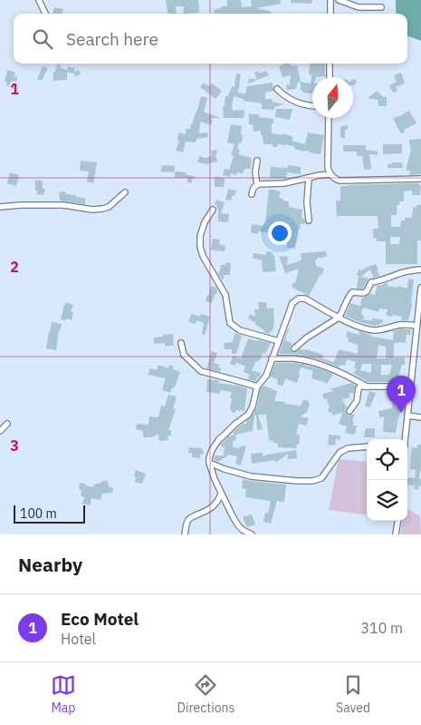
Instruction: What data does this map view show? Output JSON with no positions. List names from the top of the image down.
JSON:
{
  "scale_bar": "100 m",
  "north": "top",
  "page": {
    "search": "Search here",
    "pins": "1",
    "scale": "100 m",
    "heading": "Nearby",
    "list": [
      {
        "mark": "1",
        "name": "Eco Motel",
        "note": "Hotel",
        "value": "310 m"
      }
    ],
    "nav": ["Map", "Directions", "Saved"]
  },
  "grid": {
    "rows": ["1", "2", "3"]
  }
}
